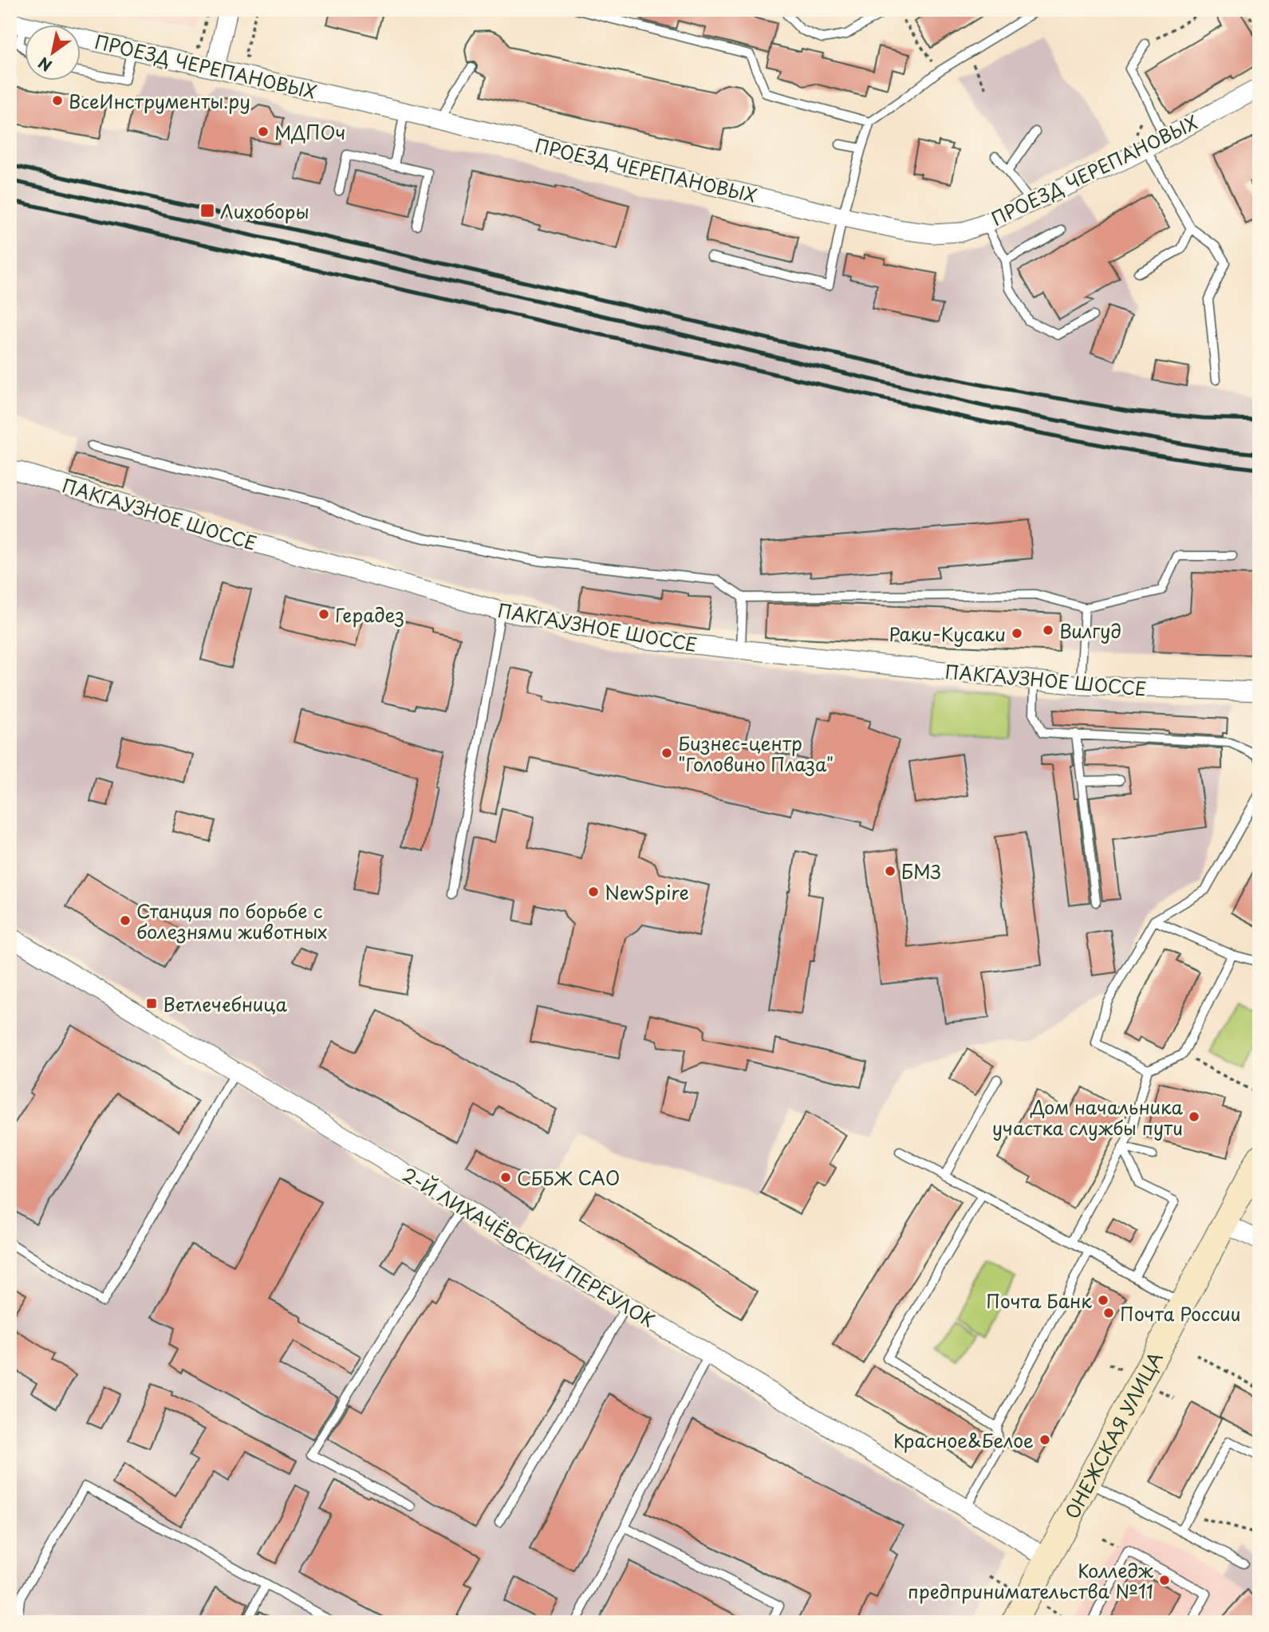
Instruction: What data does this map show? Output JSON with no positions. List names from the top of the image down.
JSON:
{
  "streets": {
    "main road": ["ОНЕЖСКАЯ УЛИЦА"],
    "street": ["ПРОЕЗД ЧЕРЕПАНОВЫХ", "ПАКГАУЗНОЕ ШОССЕ", "2-Й ЛИХАЧЁВСКИЙ ПЕРЕУЛОК"]
  },
  "crossings": [
    ["2-Й ЛИХАЧЁВСКИЙ ПЕРЕУЛОК", "ОНЕЖСКАЯ УЛИЦА"]
  ],
  "places": {
    "other": [
      "ВсеИнструменты.ру",
      "МДПОч",
      "Герадез",
      "Вилгуд",
      "Раки-Кусаки",
      "Бизнес-центр \"Головино Плаза\"",
      "БМЗ",
      "NewSpire",
      "Станция по борьбе с болезнями животных",
      "Дом начальника участка службы пути",
      "СББЖ САО",
      "Почта Банк",
      "Почта России",
      "Красное&Белое",
      "Колледж предпринимательства №11"
    ],
    "transit": ["Лихоборы", "Ветлечебница"]
  },
  "north": "bottom left"
}
